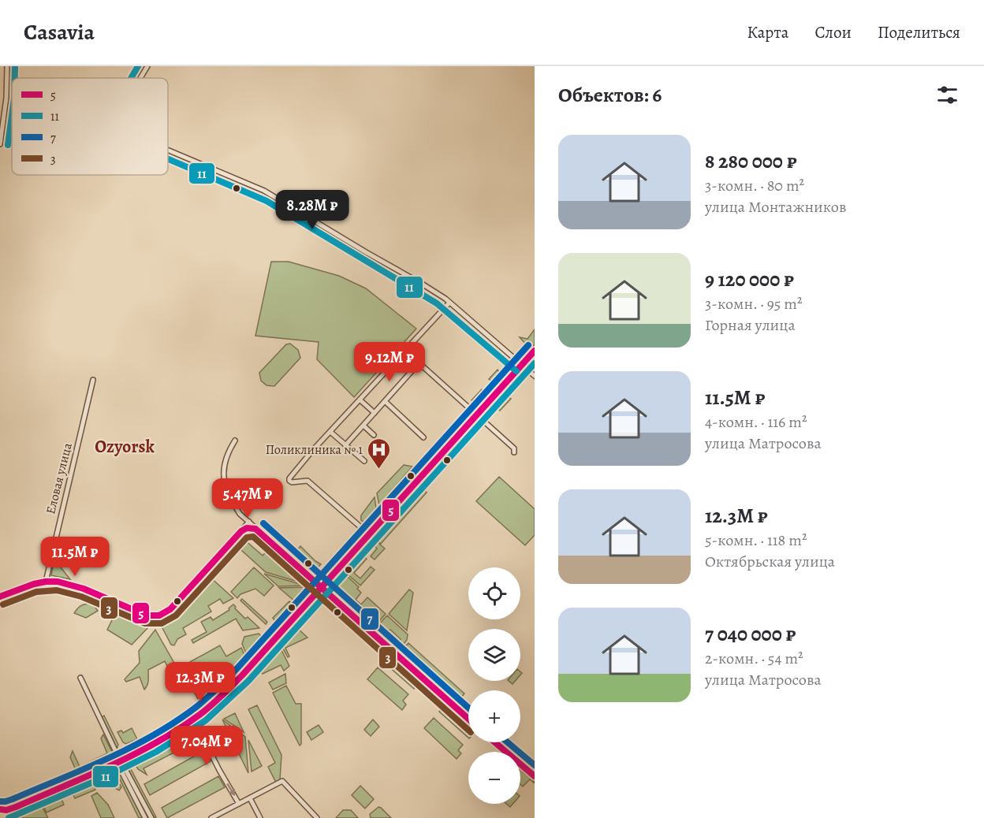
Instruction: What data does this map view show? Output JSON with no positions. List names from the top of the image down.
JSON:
{
  "streets": {
    "street": ["Еловая улица"]
  },
  "districts": ["Ozyorsk"],
  "places": {
    "hospital": ["Поликлиника № 1"]
  },
  "lines": [
    "transit line 11",
    "transit line 7",
    "transit line 5",
    "transit line 3"
  ],
  "legend": [
    "5",
    "11",
    "7",
    "3"
  ],
  "page": {
    "header": "Casavia",
    "nav": ["Карта", "Слои", "Поделиться"],
    "heading": "Объектов: 6",
    "list": [
      {
        "name": "8 280 000 ₽",
        "note": "3-комн. · 80 m² · улица Монтажников"
      },
      {
        "name": "9 120 000 ₽",
        "note": "3-комн. · 95 m² · Горная улица"
      },
      {
        "name": "11.5M ₽",
        "note": "4-комн. · 116 m² · улица Матросова"
      },
      {
        "name": "12.3M ₽",
        "note": "5-комн. · 118 m² · Октябрьская улица"
      },
      {
        "name": "7 040 000 ₽",
        "note": "2-комн. · 54 m² · улица Матросова"
      }
    ],
    "price": [
      "8.28M ₽",
      "9.12M ₽",
      "5.47M ₽",
      "11.5M ₽",
      "12.3M ₽",
      "7.04M ₽"
    ],
    "map_buttons": ["+", "−"]
  }
}
